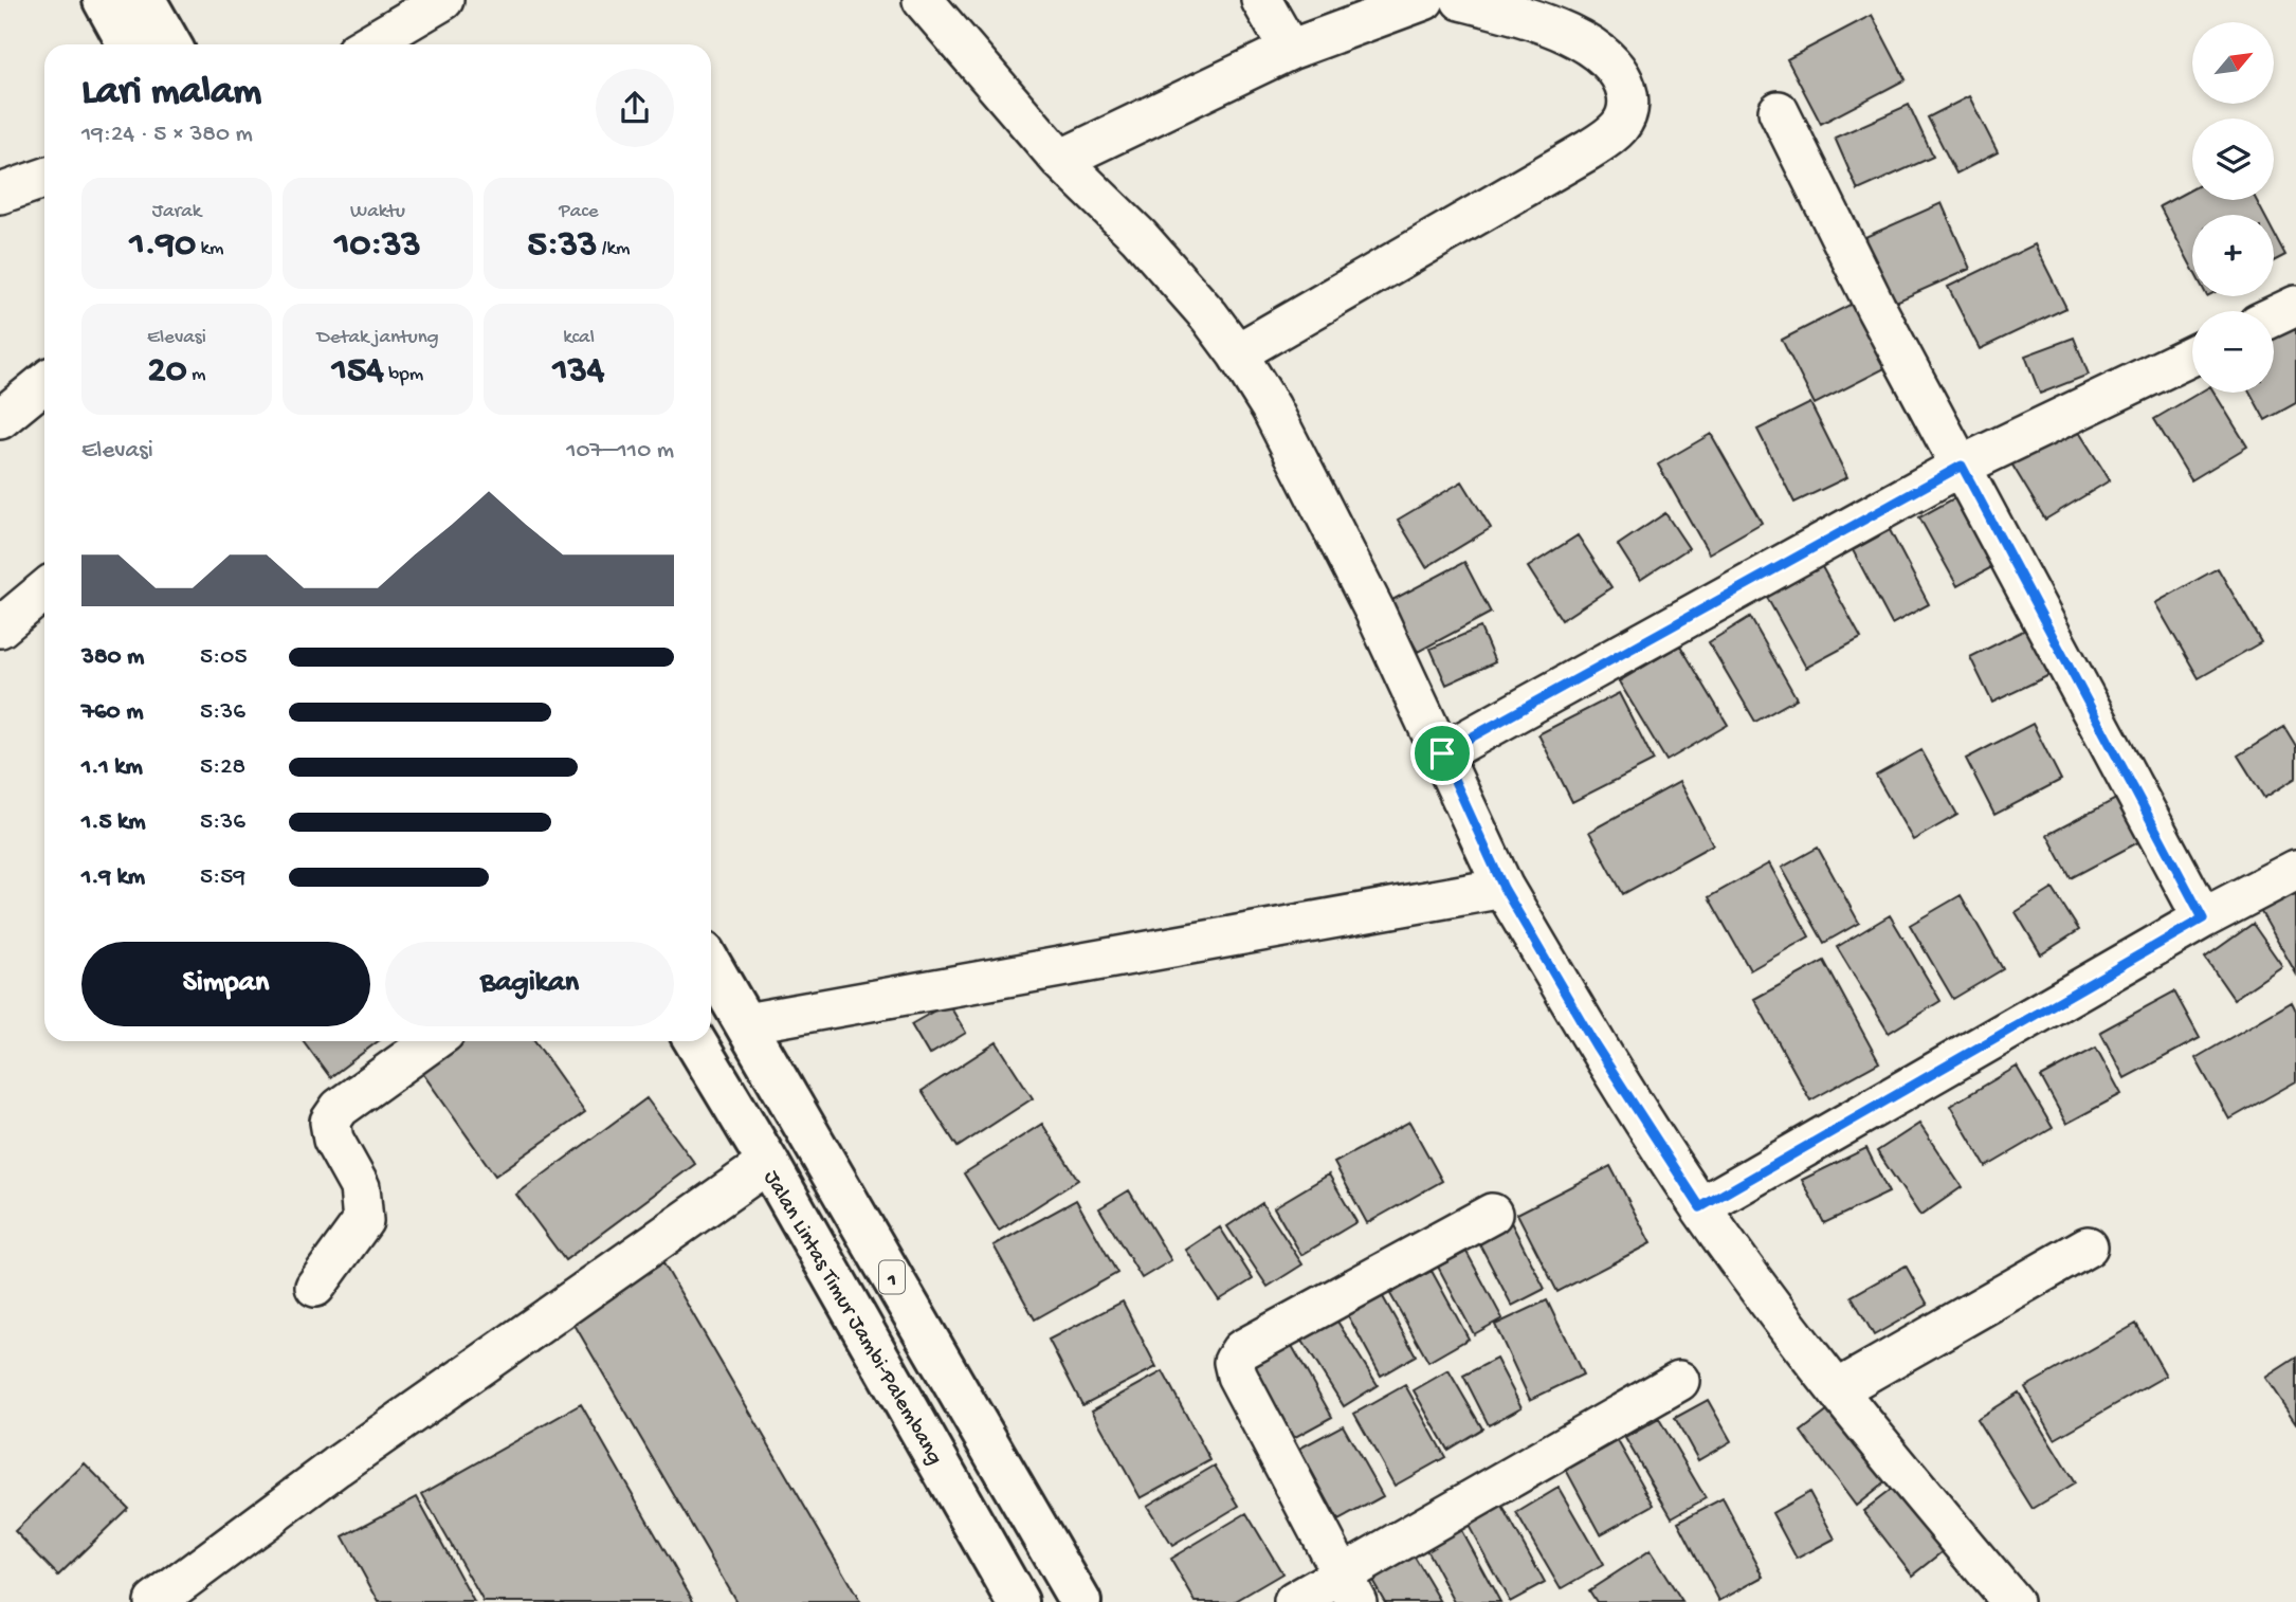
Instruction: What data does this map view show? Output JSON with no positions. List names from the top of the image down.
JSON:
{
  "streets": {
    "highway": ["1", "Jalan Lintas Timur Jambi-Palembang"]
  },
  "north": "top right",
  "page": {
    "map_buttons": ["+", "−"],
    "heading": ["Lari malam", "19:24 · 5 × 380 m"],
    "stats": [
      ["Jarak", "1.90 km"],
      ["Waktu", "10:33"],
      ["Pace", "5:33 /km"],
      ["Elevasi", "20 m"],
      ["Detak jantung", "154 bpm"],
      ["kcal", "134"]
    ],
    "chart": ["Elevasi", "107–110 m"],
    "list": [
      {
        "name": "380 m",
        "note": "5:05"
      },
      {
        "name": "760 m",
        "note": "5:36"
      },
      {
        "name": "1.1 km",
        "note": "5:28"
      },
      {
        "name": "1.5 km",
        "note": "5:36"
      },
      {
        "name": "1.9 km",
        "note": "5:59"
      }
    ],
    "buttons": ["Simpan", "Bagikan"]
  }
}
